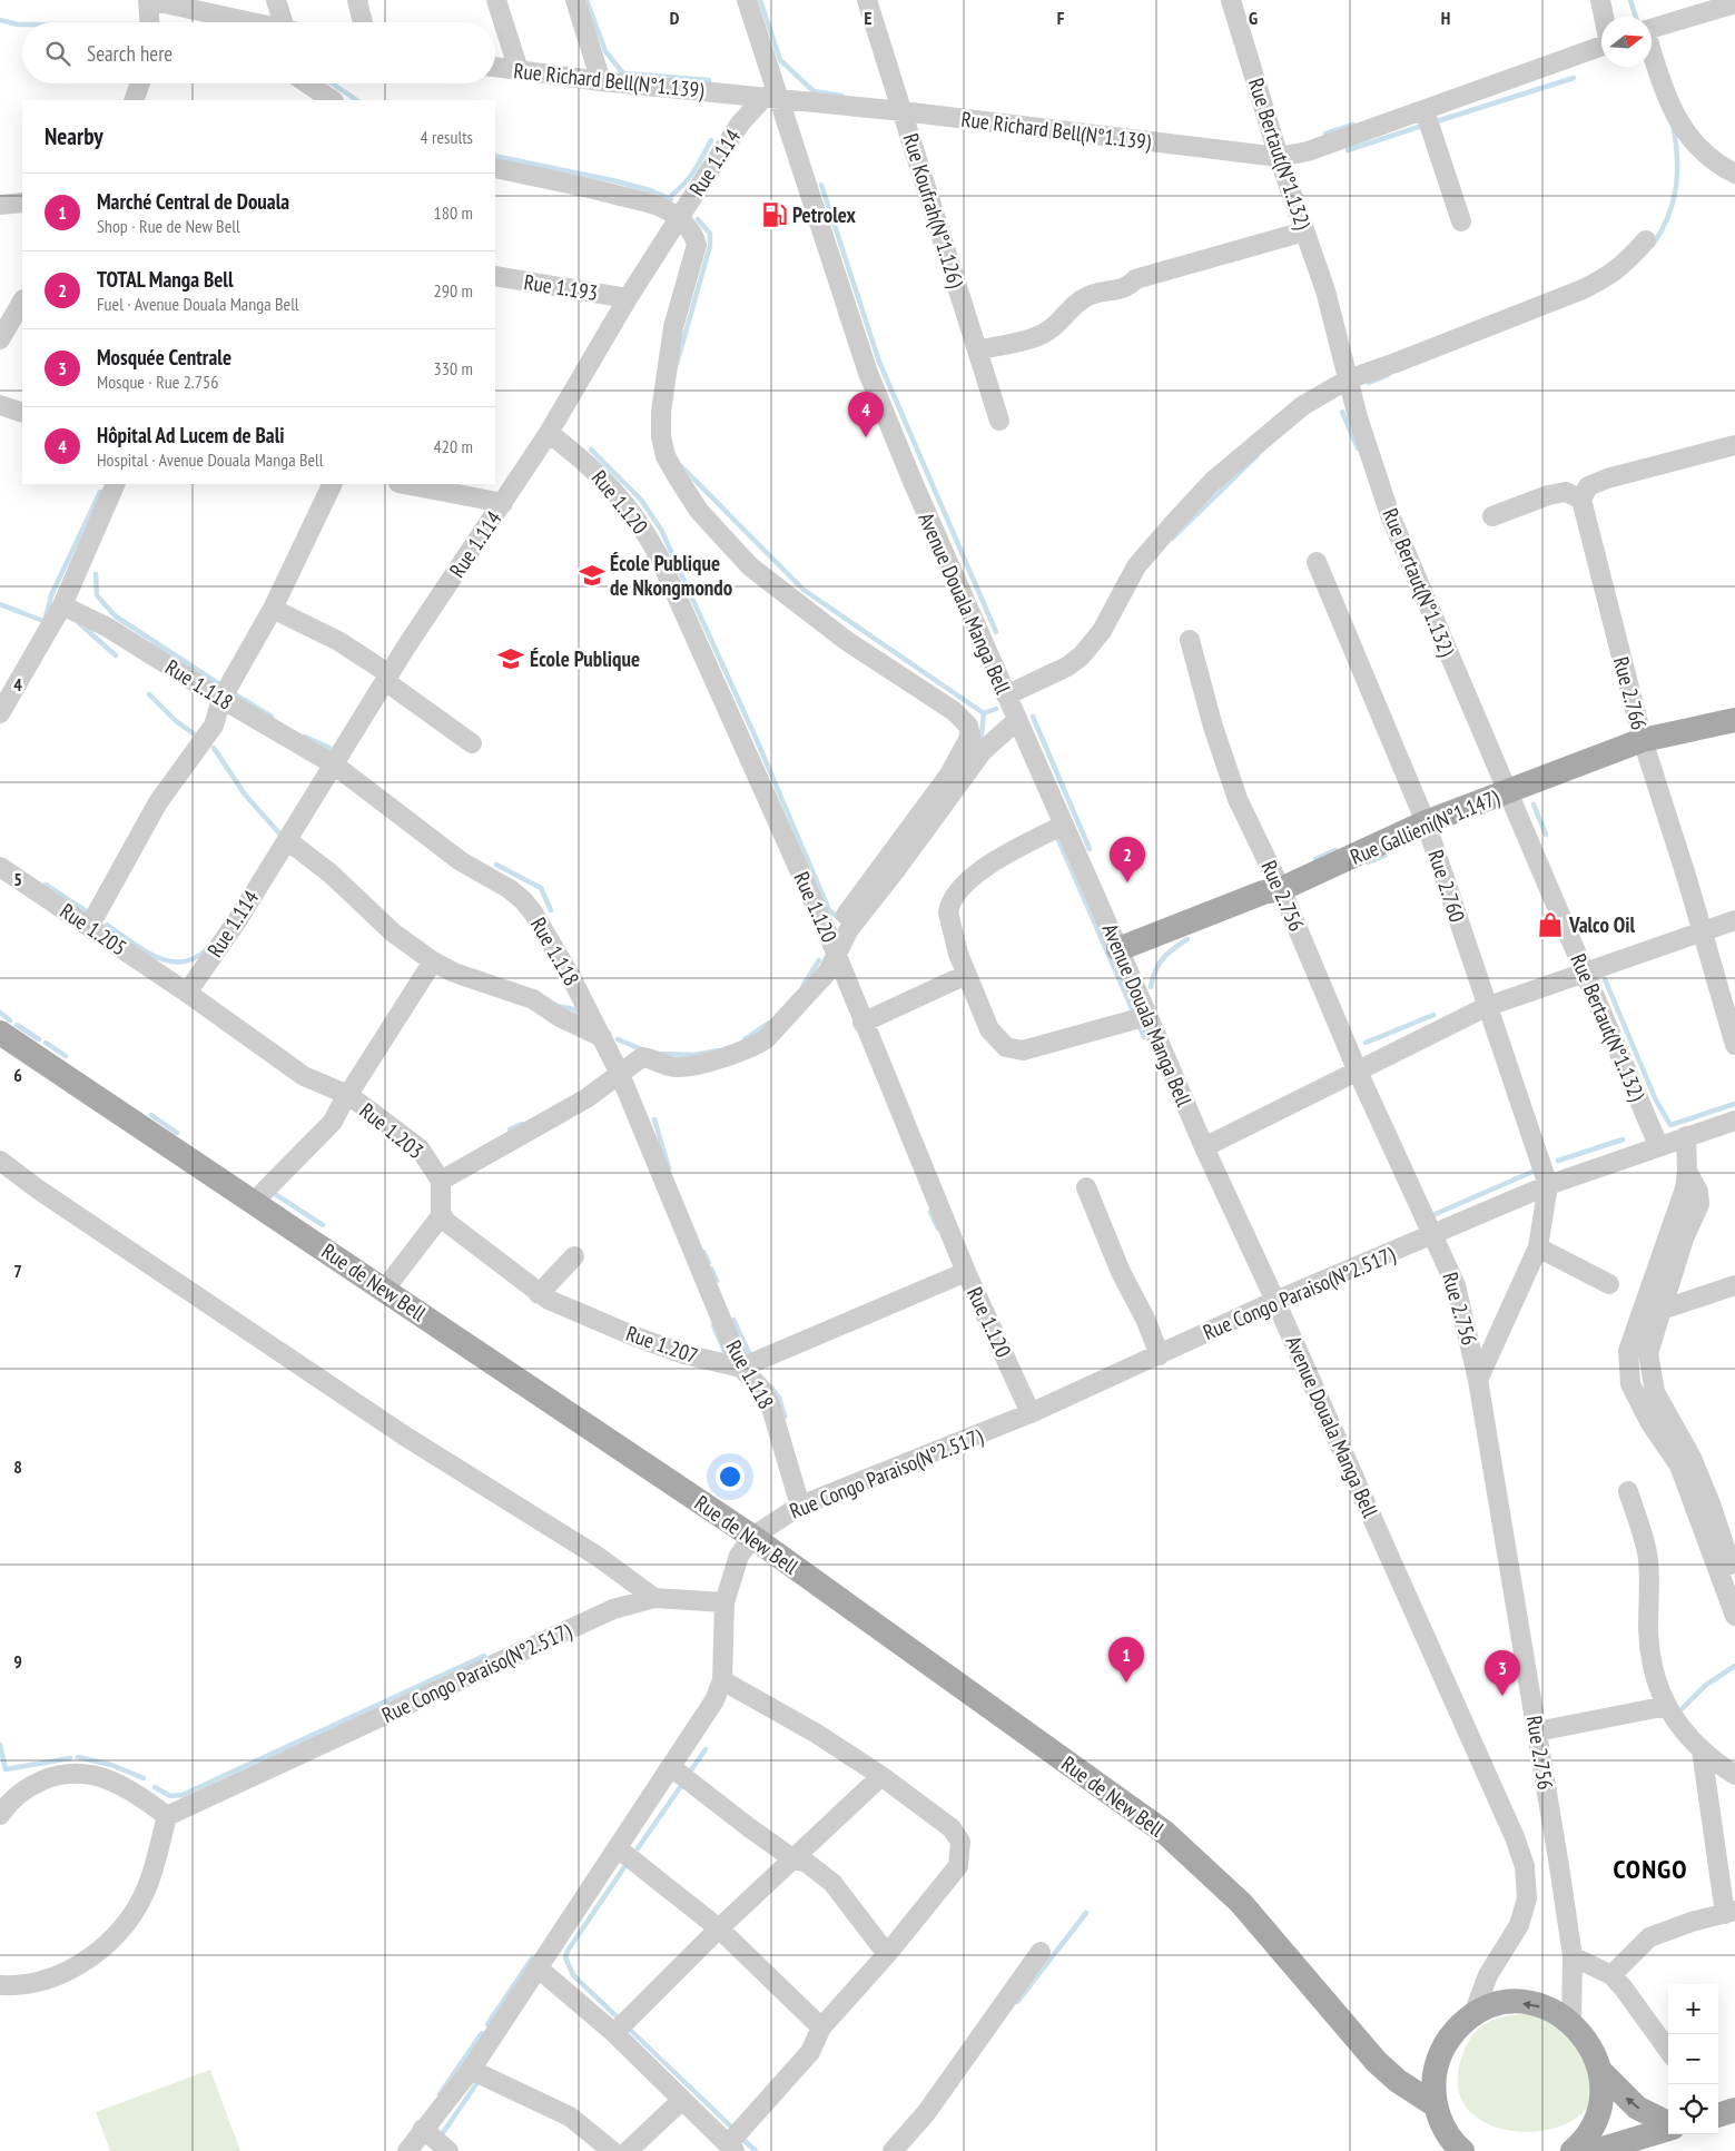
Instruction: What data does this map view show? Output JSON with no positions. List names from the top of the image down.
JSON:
{
  "streets": {
    "main road": ["Rue Gallieni(N°1.147)", "Rue de New Bell"],
    "street": [
      "Rue Richard Bell(N°1.139)",
      "Rue Bertaut(N°1.132)",
      "Rue 1.114",
      "Rue Koufrah(N°1.126)",
      "Rue 1.193",
      "Rue 1.120",
      "Avenue Douala Manga Bell",
      "Rue 1.118",
      "Rue 2.766",
      "Rue 2.760",
      "Rue 2.756",
      "Rue 1.205",
      "Rue 1.203",
      "Rue Congo Paraiso(N°2.517)",
      "Rue 1.207"
    ]
  },
  "crossings": [
    ["Rue Richard Bell(N°1.139)", "Rue Bertaut(N°1.132)"],
    ["Rue Richard Bell(N°1.139)", "Rue 1.114"],
    ["Rue Richard Bell(N°1.139)", "Rue Koufrah(N°1.126)"],
    ["Rue Richard Bell(N°1.139)", "Avenue Douala Manga Bell"],
    ["Rue Bertaut(N°1.132)", "Rue Gallieni(N°1.147)"],
    ["Rue Bertaut(N°1.132)", "Rue Congo Paraiso(N°2.517)"],
    ["Rue 1.114", "Rue 1.193"],
    ["Rue 1.114", "Rue 1.120"],
    ["Rue 1.114", "Avenue Douala Manga Bell"],
    ["Rue 1.114", "Rue 1.118"],
    ["Rue 1.114", "Rue 1.205"],
    ["Rue 1.114", "Rue 1.203"],
    ["Rue 1.120", "Rue Congo Paraiso(N°2.517)"],
    ["Avenue Douala Manga Bell", "Rue Gallieni(N°1.147)"],
    ["Avenue Douala Manga Bell", "Rue Congo Paraiso(N°2.517)"],
    ["Rue 1.118", "Rue Congo Paraiso(N°2.517)"],
    ["Rue 1.118", "Rue 1.207"],
    ["Rue 2.766", "Rue Gallieni(N°1.147)"],
    ["Rue Gallieni(N°1.147)", "Rue 2.760"],
    ["Rue Gallieni(N°1.147)", "Rue 2.756"],
    ["Rue 2.760", "Rue Congo Paraiso(N°2.517)"],
    ["Rue 2.756", "Rue Congo Paraiso(N°2.517)"],
    ["Rue 1.205", "Rue 1.203"],
    ["Rue de New Bell", "Rue Congo Paraiso(N°2.517)"]
  ],
  "districts": ["CONGO"],
  "places": {
    "fuel station": ["Petrolex"],
    "school or university": ["École Publique de Nkongmondo", "École Publique"],
    "shop": ["Valco Oil"]
  },
  "north": "right",
  "page": {
    "search": "Search here",
    "heading": ["Nearby", "4 results"],
    "list": [
      {
        "mark": "1",
        "name": "Marché Central de Douala",
        "note": "Shop · Rue de New Bell",
        "value": "180 m"
      },
      {
        "mark": "2",
        "name": "TOTAL Manga Bell",
        "note": "Fuel · Avenue Douala Manga Bell",
        "value": "290 m"
      },
      {
        "mark": "3",
        "name": "Mosquée Centrale",
        "note": "Mosque · Rue 2.756",
        "value": "330 m"
      },
      {
        "mark": "4",
        "name": "Hôpital Ad Lucem de Bali",
        "note": "Hospital · Avenue Douala Manga Bell",
        "value": "420 m"
      }
    ],
    "pins": [
      "4",
      "2",
      "1",
      "3"
    ],
    "map_buttons": ["+", "−"]
  },
  "grid": {
    "columns": [
      "D",
      "E",
      "F",
      "G",
      "H"
    ],
    "rows": [
      "4",
      "5",
      "6",
      "7",
      "8",
      "9"
    ]
  }
}
